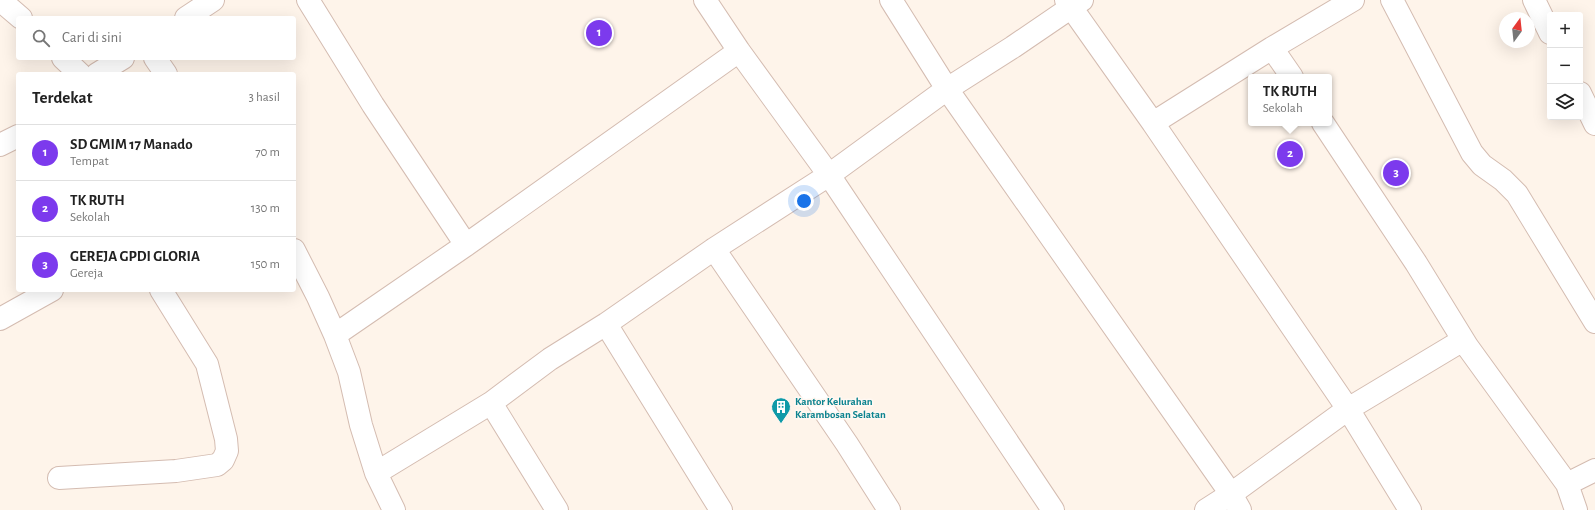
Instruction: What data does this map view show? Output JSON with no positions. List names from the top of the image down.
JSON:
{
  "places": {
    "building": ["Kantor Kelurahan Karambosan Selatan"]
  },
  "north": "top",
  "page": {
    "map_buttons": ["+", "−"],
    "search": "Cari di sini",
    "pins": ["1", "2", "3"],
    "heading": ["Terdekat", "3 hasil"],
    "popup": ["TK RUTH", "Sekolah"],
    "list": [
      {
        "mark": "1",
        "name": "SD GMIM 17 Manado",
        "note": "Tempat",
        "value": "70 m"
      },
      {
        "mark": "2",
        "name": "TK RUTH",
        "note": "Sekolah",
        "value": "130 m"
      },
      {
        "mark": "3",
        "name": "GEREJA GPDI GLORIA",
        "note": "Gereja",
        "value": "150 m"
      }
    ]
  }
}
